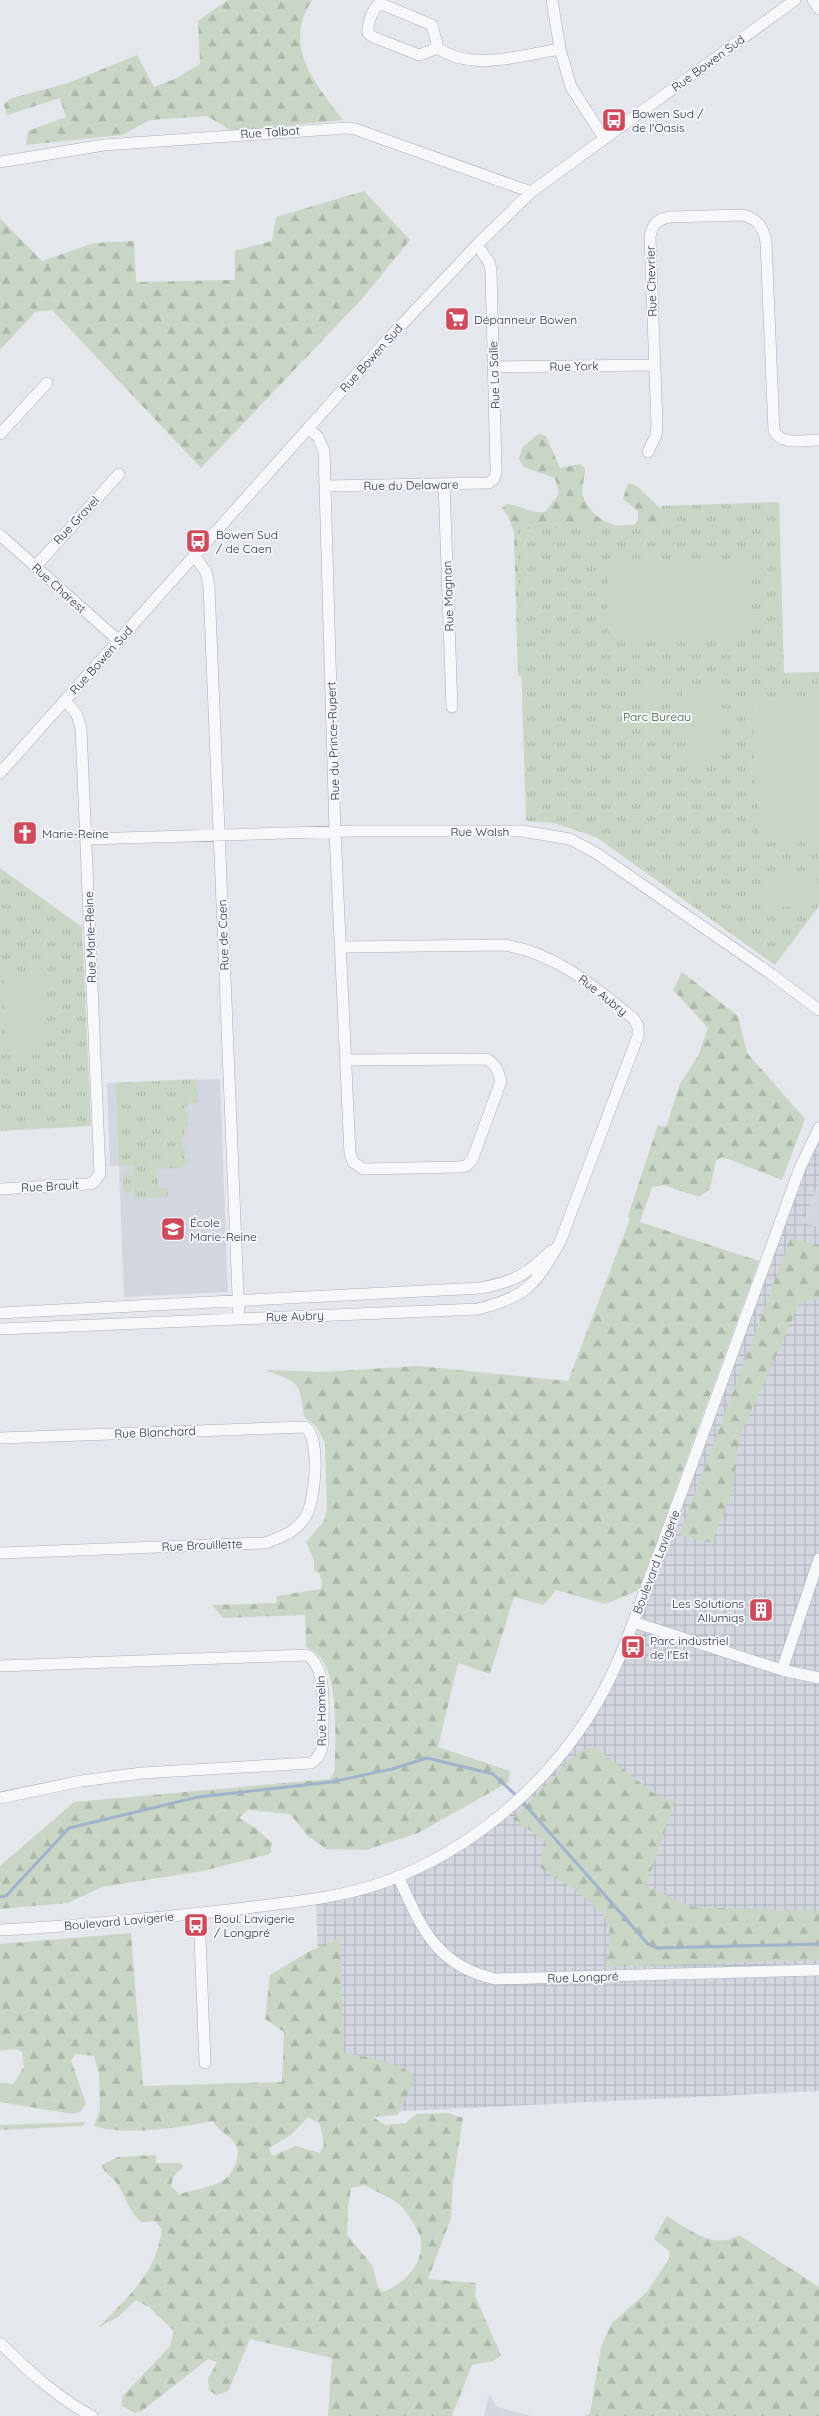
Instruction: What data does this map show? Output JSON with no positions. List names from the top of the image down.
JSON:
{
  "streets": {
    "street": [
      "Rue Bowen Sud",
      "Rue Talbot",
      "Rue Chevrier",
      "Rue York",
      "Rue La Salle",
      "Rue du Delaware",
      "Rue Gravel",
      "Rue Charest",
      "Rue Magnan",
      "Rue du Prince-Rupert",
      "Rue Walsh",
      "Rue de Caen",
      "Rue Marie-Reine",
      "Rue Aubry",
      "Rue Brault",
      "Rue Blanchard",
      "Rue Brouillette",
      "Boulevard Lavigerie",
      "Rue Hamelin",
      "Rue Longpré"
    ]
  },
  "crossings": [
    ["Rue Bowen Sud", "Rue Talbot"],
    ["Rue Bowen Sud", "Rue La Salle"],
    ["Rue Bowen Sud", "Rue Charest"],
    ["Rue Bowen Sud", "Rue du Prince-Rupert"],
    ["Rue Bowen Sud", "Rue de Caen"],
    ["Rue Bowen Sud", "Rue Marie-Reine"],
    ["Rue Chevrier", "Rue York"],
    ["Rue York", "Rue La Salle"],
    ["Rue La Salle", "Rue du Delaware"],
    ["Rue du Delaware", "Rue Magnan"],
    ["Rue du Delaware", "Rue du Prince-Rupert"],
    ["Rue Gravel", "Rue Charest"],
    ["Rue du Prince-Rupert", "Rue Walsh"],
    ["Rue du Prince-Rupert", "Rue Aubry"],
    ["Rue Walsh", "Rue de Caen"],
    ["Rue Walsh", "Rue Marie-Reine"],
    ["Rue de Caen", "Rue Aubry"],
    ["Rue Marie-Reine", "Rue Brault"],
    ["Rue Blanchard", "Rue Brouillette"],
    ["Boulevard Lavigerie", "Rue Longpré"]
  ],
  "parks": ["Parc Bureau"],
  "places": {
    "bus stop": [
      "Bowen Sud / de l'Oasis",
      "Bowen Sud / de Caen",
      "Parc industriel de l'Est",
      "Boul. Lavigerie / Longpré"
    ],
    "supermarket": ["Dépanneur Bowen"],
    "church": ["Marie-Reine"],
    "school or university": ["École Marie-Reine"],
    "building": ["Les Solutions Allumiqs"]
  }
}
